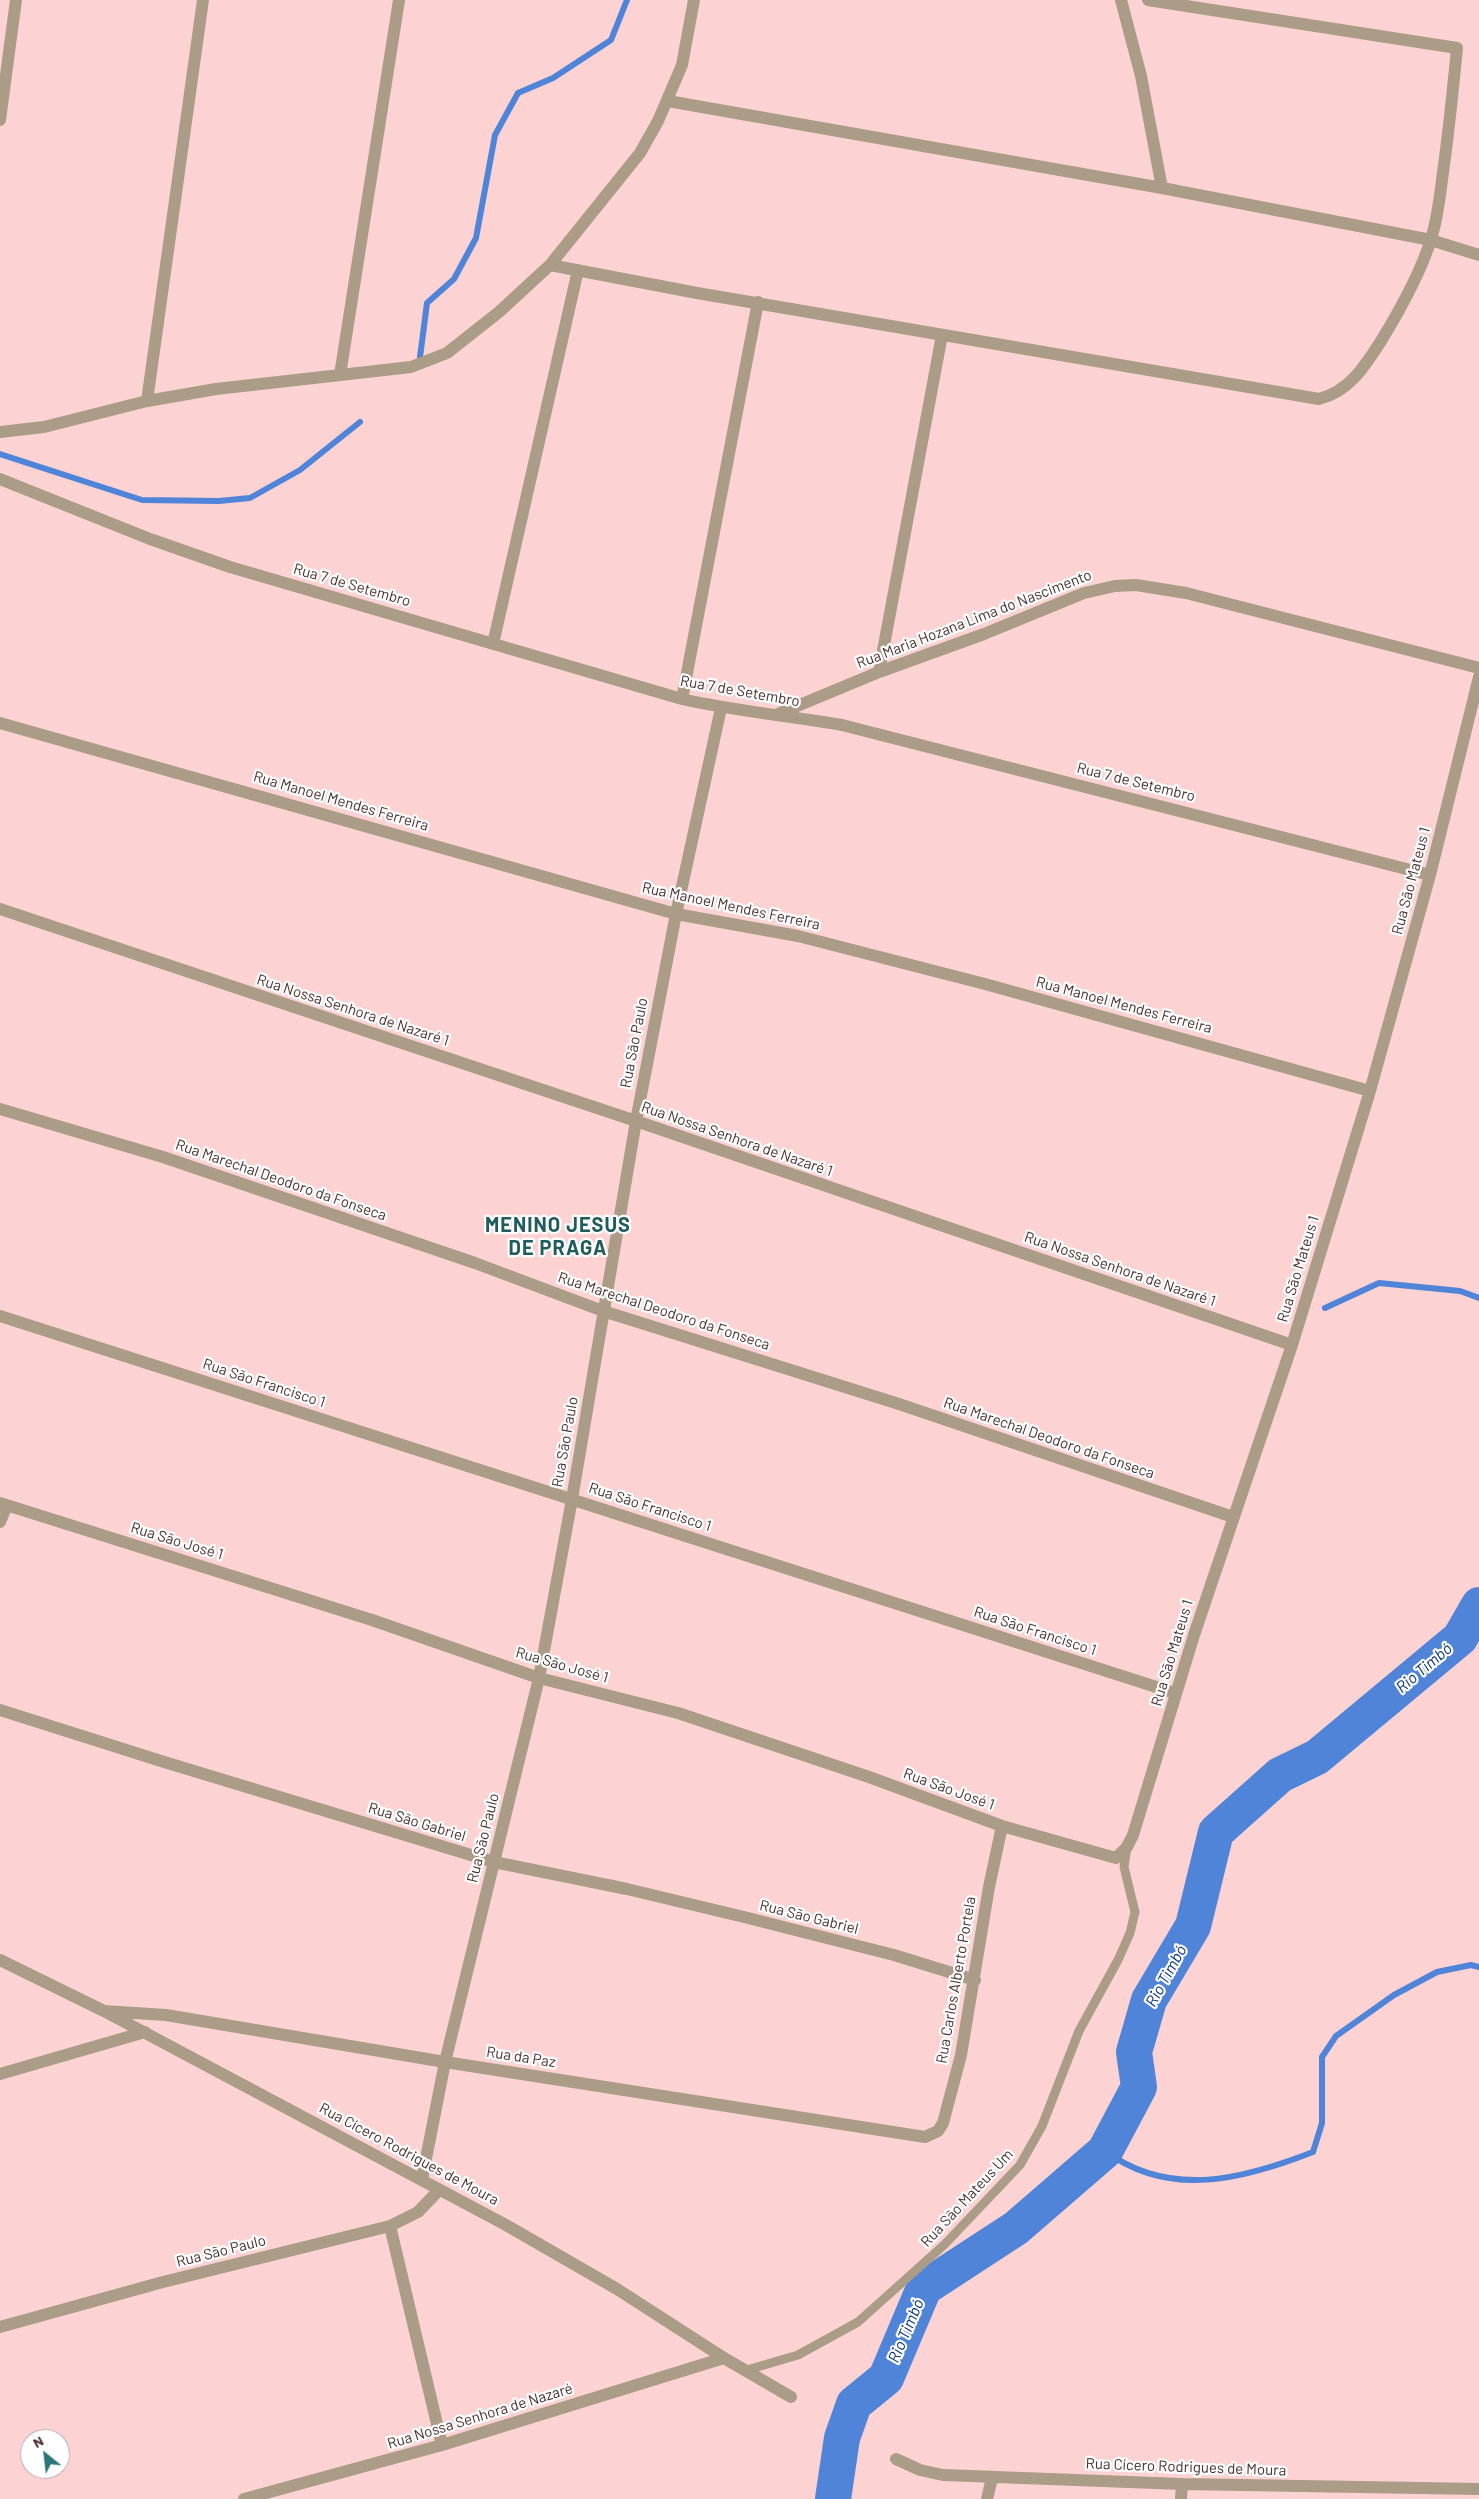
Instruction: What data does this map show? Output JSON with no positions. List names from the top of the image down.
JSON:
{
  "streets": {
    "street": [
      "Rua 7 de Setembro",
      "Rua Maria Hozana Lima do Nascimento",
      "Rua Manoel Mendes Ferreira",
      "Rua São Mateus 1",
      "Rua Nossa Senhora de Nazaré 1",
      "Rua São Paulo",
      "Rua Marechal Deodoro da Fonseca",
      "Rua São Francisco 1",
      "Rua São José 1",
      "Rua São Gabriel",
      "Rua Carlos Alberto Portela",
      "Rua da Paz",
      "Rua Cícero Rodrigues de Moura",
      "Rua Nossa Senhora de Nazaré"
    ],
    "lane": ["Rua São Mateus Um"]
  },
  "crossings": [
    ["Rua 7 de Setembro", "Rua Maria Hozana Lima do Nascimento"],
    ["Rua 7 de Setembro", "Rua São Mateus 1"],
    ["Rua 7 de Setembro", "Rua São Paulo"],
    ["Rua Manoel Mendes Ferreira", "Rua São Mateus 1"],
    ["Rua Manoel Mendes Ferreira", "Rua São Paulo"],
    ["Rua São Mateus 1", "Rua Nossa Senhora de Nazaré 1"],
    ["Rua São Mateus 1", "Rua Marechal Deodoro da Fonseca"],
    ["Rua São Mateus 1", "Rua São Francisco 1"],
    ["Rua São Mateus 1", "Rua São José 1"],
    ["Rua São Mateus 1", "Rua São Mateus Um"],
    ["Rua Nossa Senhora de Nazaré 1", "Rua São Paulo"],
    ["Rua São Paulo", "Rua Marechal Deodoro da Fonseca"],
    ["Rua São Paulo", "Rua São Francisco 1"],
    ["Rua São Paulo", "Rua São José 1"],
    ["Rua São Paulo", "Rua São Gabriel"],
    ["Rua São Paulo", "Rua da Paz"],
    ["Rua São Paulo", "Rua Cícero Rodrigues de Moura"],
    ["Rua São José 1", "Rua Carlos Alberto Portela"],
    ["Rua São Gabriel", "Rua Carlos Alberto Portela"],
    ["Rua Carlos Alberto Portela", "Rua da Paz"],
    ["Rua da Paz", "Rua Cícero Rodrigues de Moura"],
    ["Rua Cícero Rodrigues de Moura", "Rua São Mateus Um"],
    ["Rua Cícero Rodrigues de Moura", "Rua Nossa Senhora de Nazaré"]
  ],
  "districts": ["MENINO JESUS DE PRAGA"],
  "water": ["Rio Timbó"],
  "north": "top left"
}
